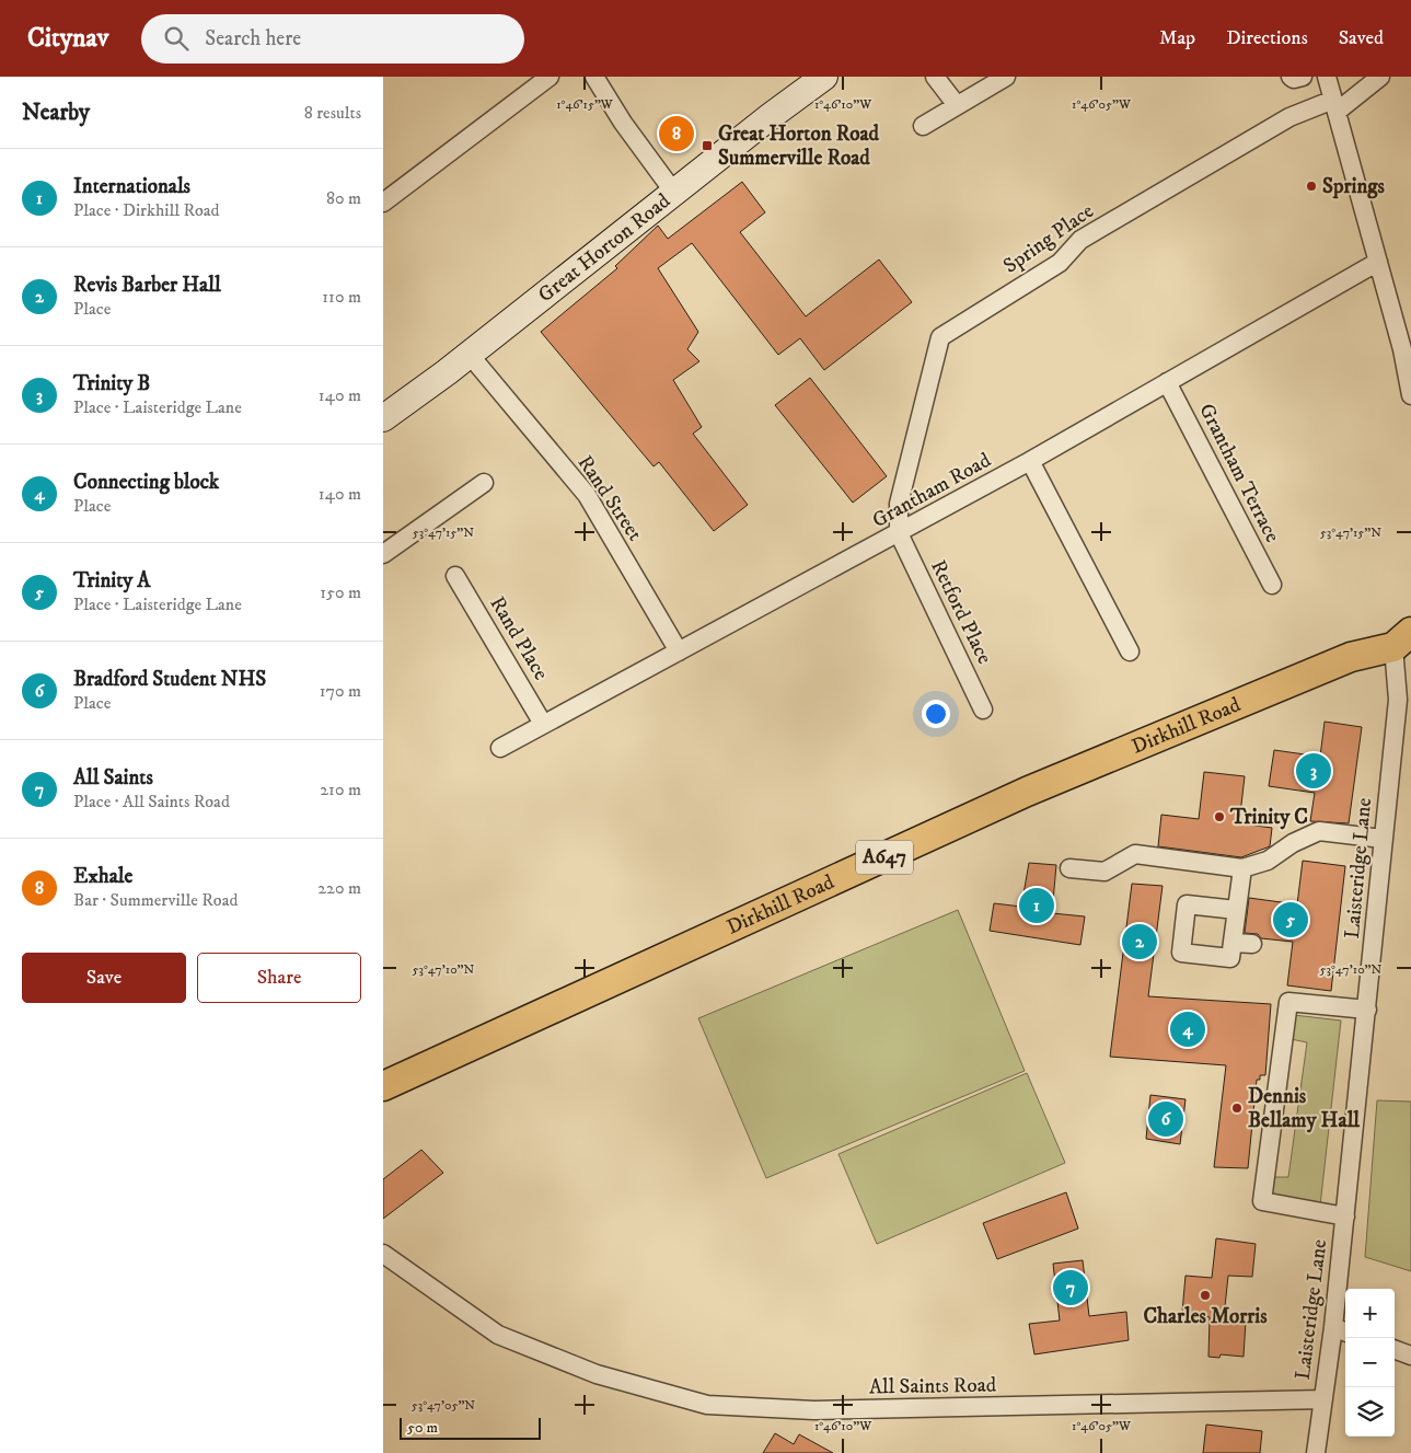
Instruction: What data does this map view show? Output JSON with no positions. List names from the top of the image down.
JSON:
{
  "streets": {
    "main road": ["Dirkhill Road", "A647"],
    "street": [
      "Spring Place",
      "Great Horton Road",
      "Grantham Terrace",
      "Grantham Road",
      "Rand Street",
      "Retford Place",
      "Rand Place",
      "Laisteridge Lane",
      "All Saints Road"
    ]
  },
  "crossings": [
    ["Spring Place", "Grantham Road"],
    ["Spring Place", "Retford Place"],
    ["Great Horton Road", "Rand Street"],
    ["Grantham Terrace", "Grantham Road"],
    ["Grantham Road", "Rand Street"],
    ["Grantham Road", "Retford Place"],
    ["Grantham Road", "Rand Place"],
    ["Dirkhill Road", "Laisteridge Lane"],
    ["Laisteridge Lane", "All Saints Road"]
  ],
  "places": {
    "transit": ["Great Horton Road Summerville Road"],
    "other": [
      "Springs",
      "Trinity C",
      "Dennis Bellamy Hall",
      "Charles Morris"
    ]
  },
  "scale_bar": "50 m",
  "page": {
    "header": "Citynav",
    "search": "Search here",
    "nav": ["Map", "Directions", "Saved"],
    "heading": ["Nearby", "8 results"],
    "pins": [
      "8",
      "3",
      "1",
      "5",
      "2",
      "4",
      "6",
      "7"
    ],
    "list": [
      {
        "mark": "1",
        "name": "Internationals",
        "note": "Place · Dirkhill Road",
        "value": "80 m"
      },
      {
        "mark": "2",
        "name": "Revis Barber Hall",
        "note": "Place",
        "value": "110 m"
      },
      {
        "mark": "3",
        "name": "Trinity B",
        "note": "Place · Laisteridge Lane",
        "value": "140 m"
      },
      {
        "mark": "4",
        "name": "Connecting block",
        "note": "Place",
        "value": "140 m"
      },
      {
        "mark": "5",
        "name": "Trinity A",
        "note": "Place · Laisteridge Lane",
        "value": "150 m"
      },
      {
        "mark": "6",
        "name": "Bradford Student NHS",
        "note": "Place",
        "value": "170 m"
      },
      {
        "mark": "7",
        "name": "All Saints",
        "note": "Place · All Saints Road",
        "value": "210 m"
      },
      {
        "mark": "8",
        "name": "Exhale",
        "note": "Bar · Summerville Road",
        "value": "220 m"
      }
    ],
    "buttons": ["Save", "Share"],
    "map_buttons": ["+", "−"],
    "scale": "50 m"
  },
  "coordinates": [
    "1°46'15\"W",
    "1°46'10\"W",
    "1°46'05\"W",
    "53°47'15\"N",
    "53°47'10\"N",
    "53°47'05\"N"
  ]
}
